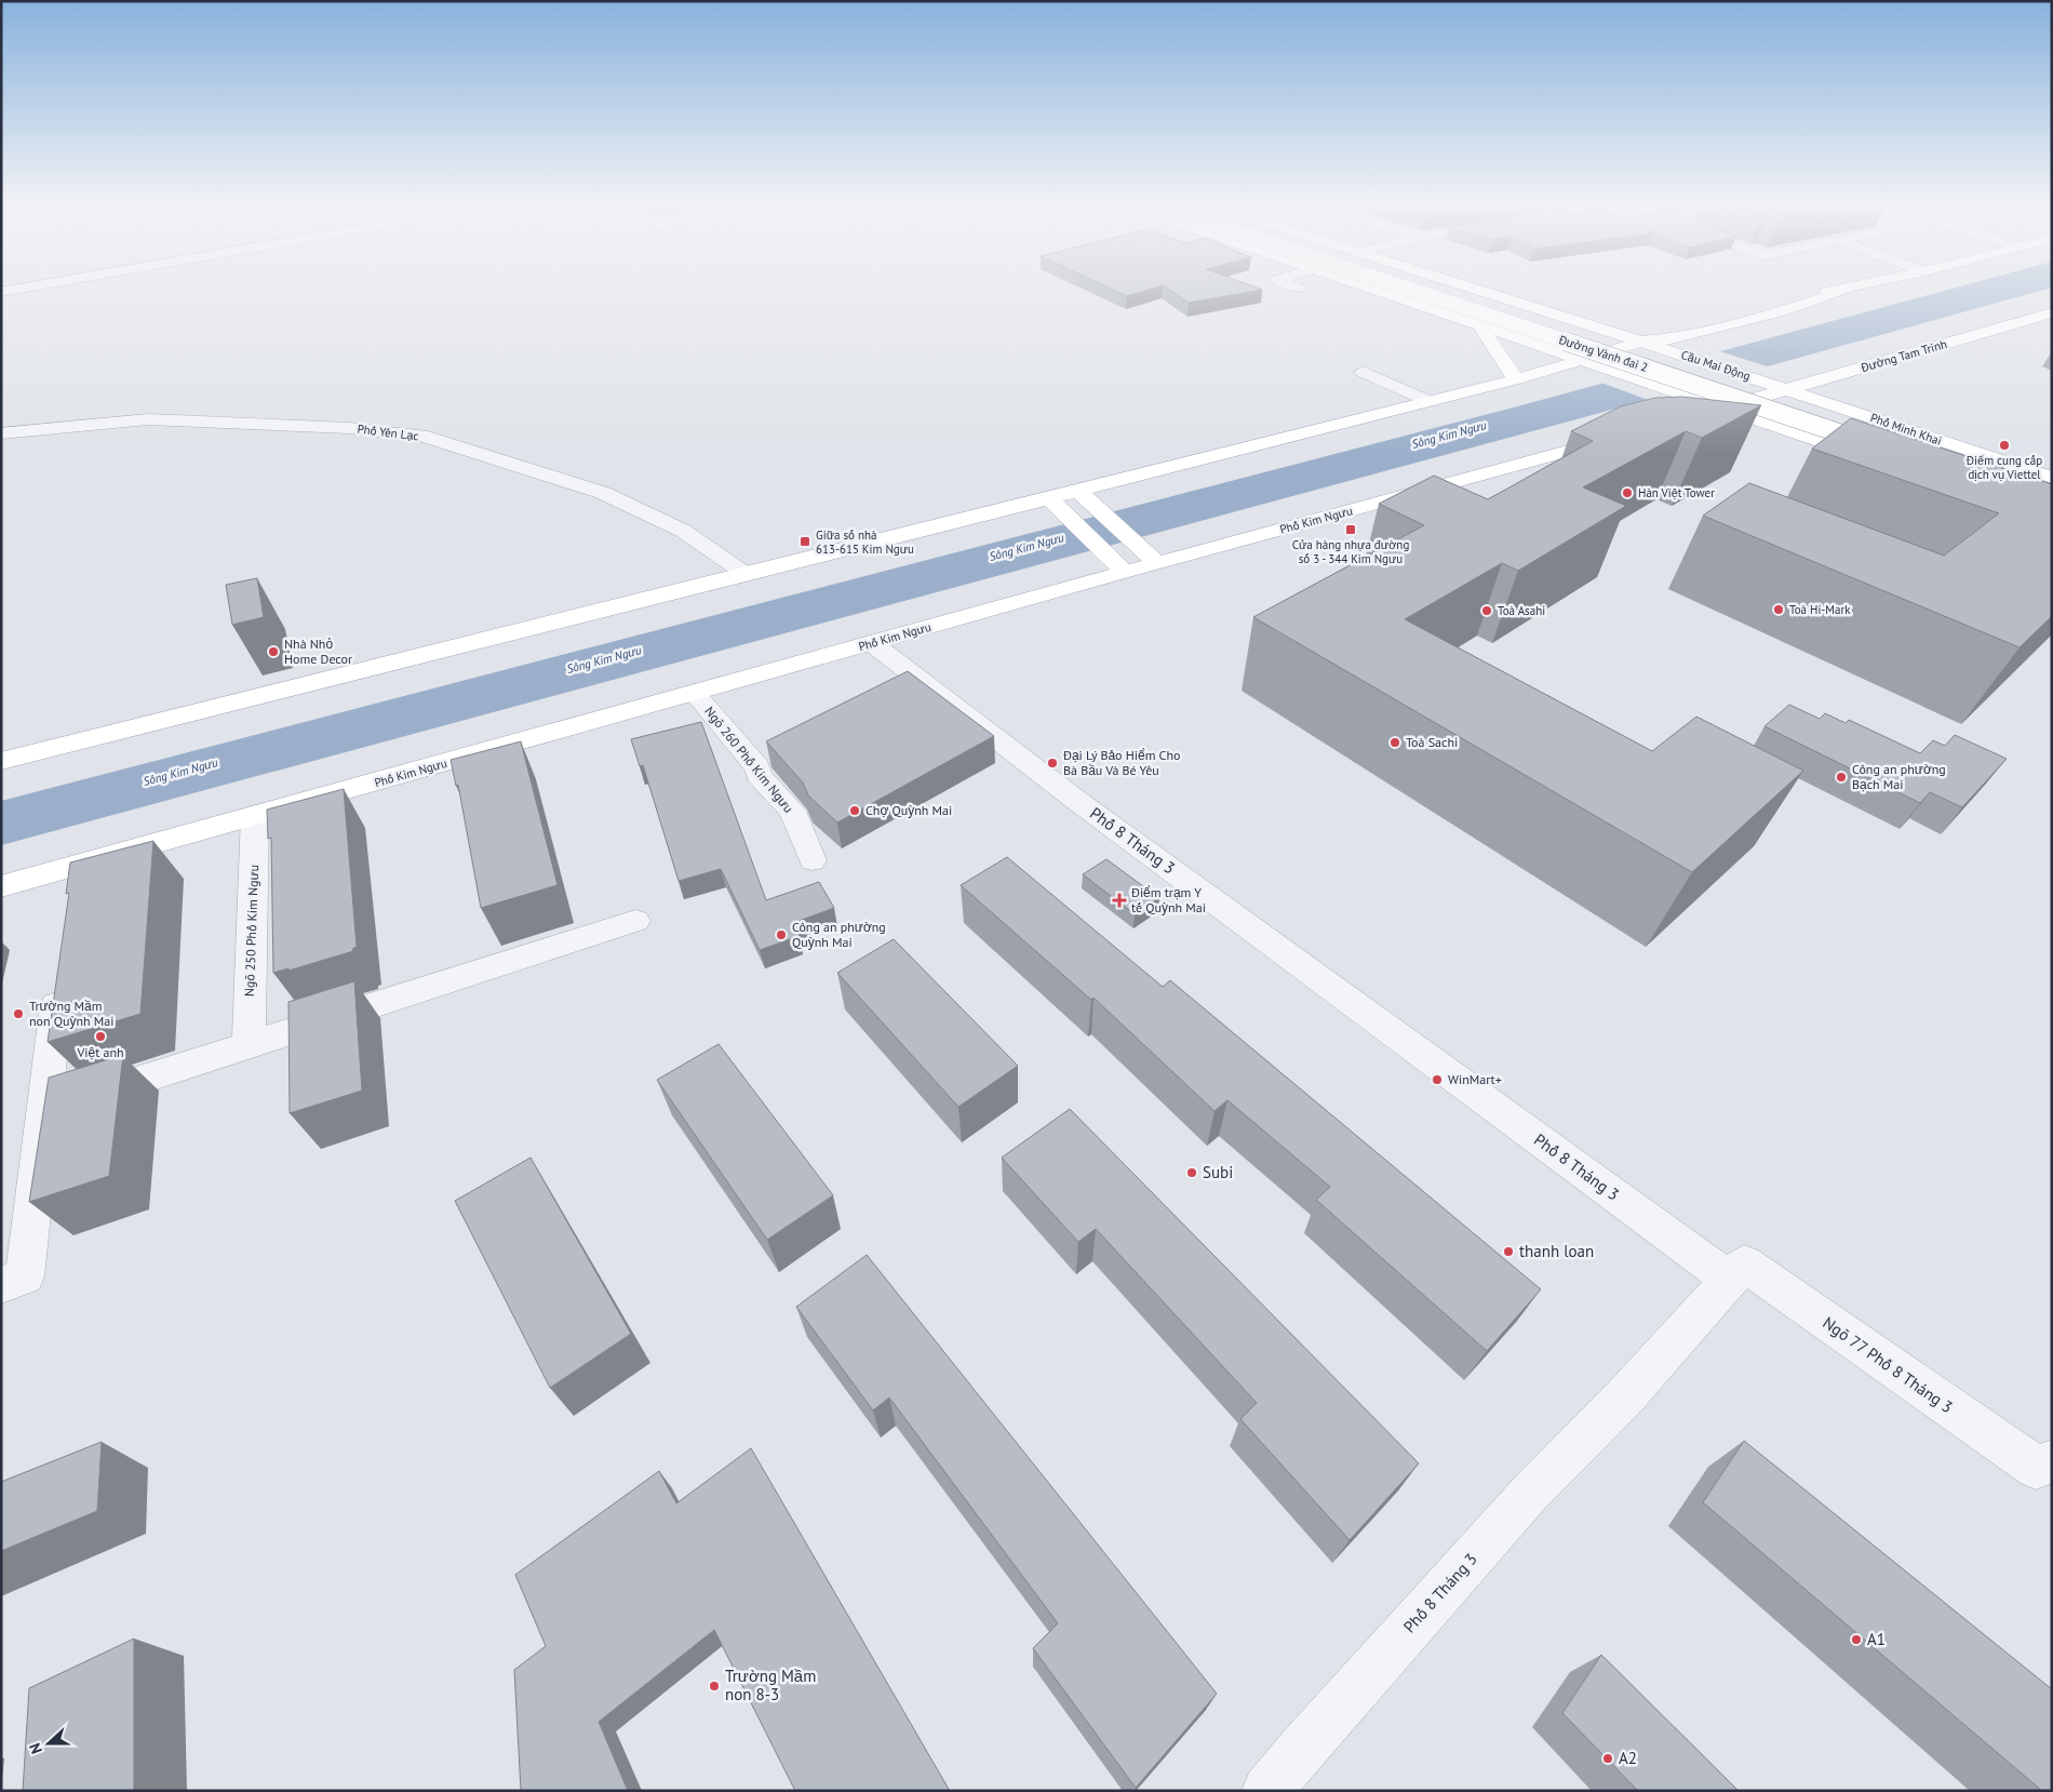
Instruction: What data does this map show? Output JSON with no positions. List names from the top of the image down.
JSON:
{
  "streets": {
    "main road": [
      "Đường Vành đai 2",
      "Đường Tam Trinh",
      "Cầu Mai Động",
      "Phố Minh Khai",
      "Phố Kim Ngưu"
    ],
    "street": [
      "Phố Yên Lạc",
      "Ngõ 260 Phố Kim Ngưu",
      "Phố 8 Tháng 3",
      "Ngõ 250 Phố Kim Ngưu",
      "Ngõ 77 Phố 8 Tháng 3"
    ]
  },
  "crossings": [
    ["Đường Tam Trinh", "Phố Minh Khai"],
    ["Cầu Mai Động", "Phố Minh Khai"],
    ["Phố Kim Ngưu", "Ngõ 260 Phố Kim Ngưu"],
    ["Phố Kim Ngưu", "Phố 8 Tháng 3"],
    ["Phố Kim Ngưu", "Ngõ 250 Phố Kim Ngưu"],
    ["Phố 8 Tháng 3", "Ngõ 77 Phố 8 Tháng 3"]
  ],
  "water": ["Sông Kim Ngưu"],
  "places": {
    "other": [
      "Điểm cung cấp dịch vụ Viettel",
      "Hàn Việt Tower",
      "Toà Hi-Mark",
      "Toà Asahi",
      "Nhà Nhỏ Home Decor",
      "Toà Sachi",
      "Đại Lý Bảo Hiểm Cho Bà Bầu Và Bé Yêu",
      "Công an phường Bạch Mai",
      "Chợ Quỳnh Mai",
      "Công an phường Quỳnh Mai",
      "Trường Mầm non Quỳnh Mai",
      "Việt anh",
      "WinMart+",
      "Subi",
      "thanh loan",
      "A1",
      "Trường Mầm non 8-3",
      "A2"
    ],
    "transit": ["Cửa hàng nhựa đường số 3 - 344 Kim Ngưu", "Giữa số nhà 613-615 Kim Ngưu"],
    "health": ["Điểm trạm Y tế Quỳnh Mai"]
  },
  "north": "left"
}
